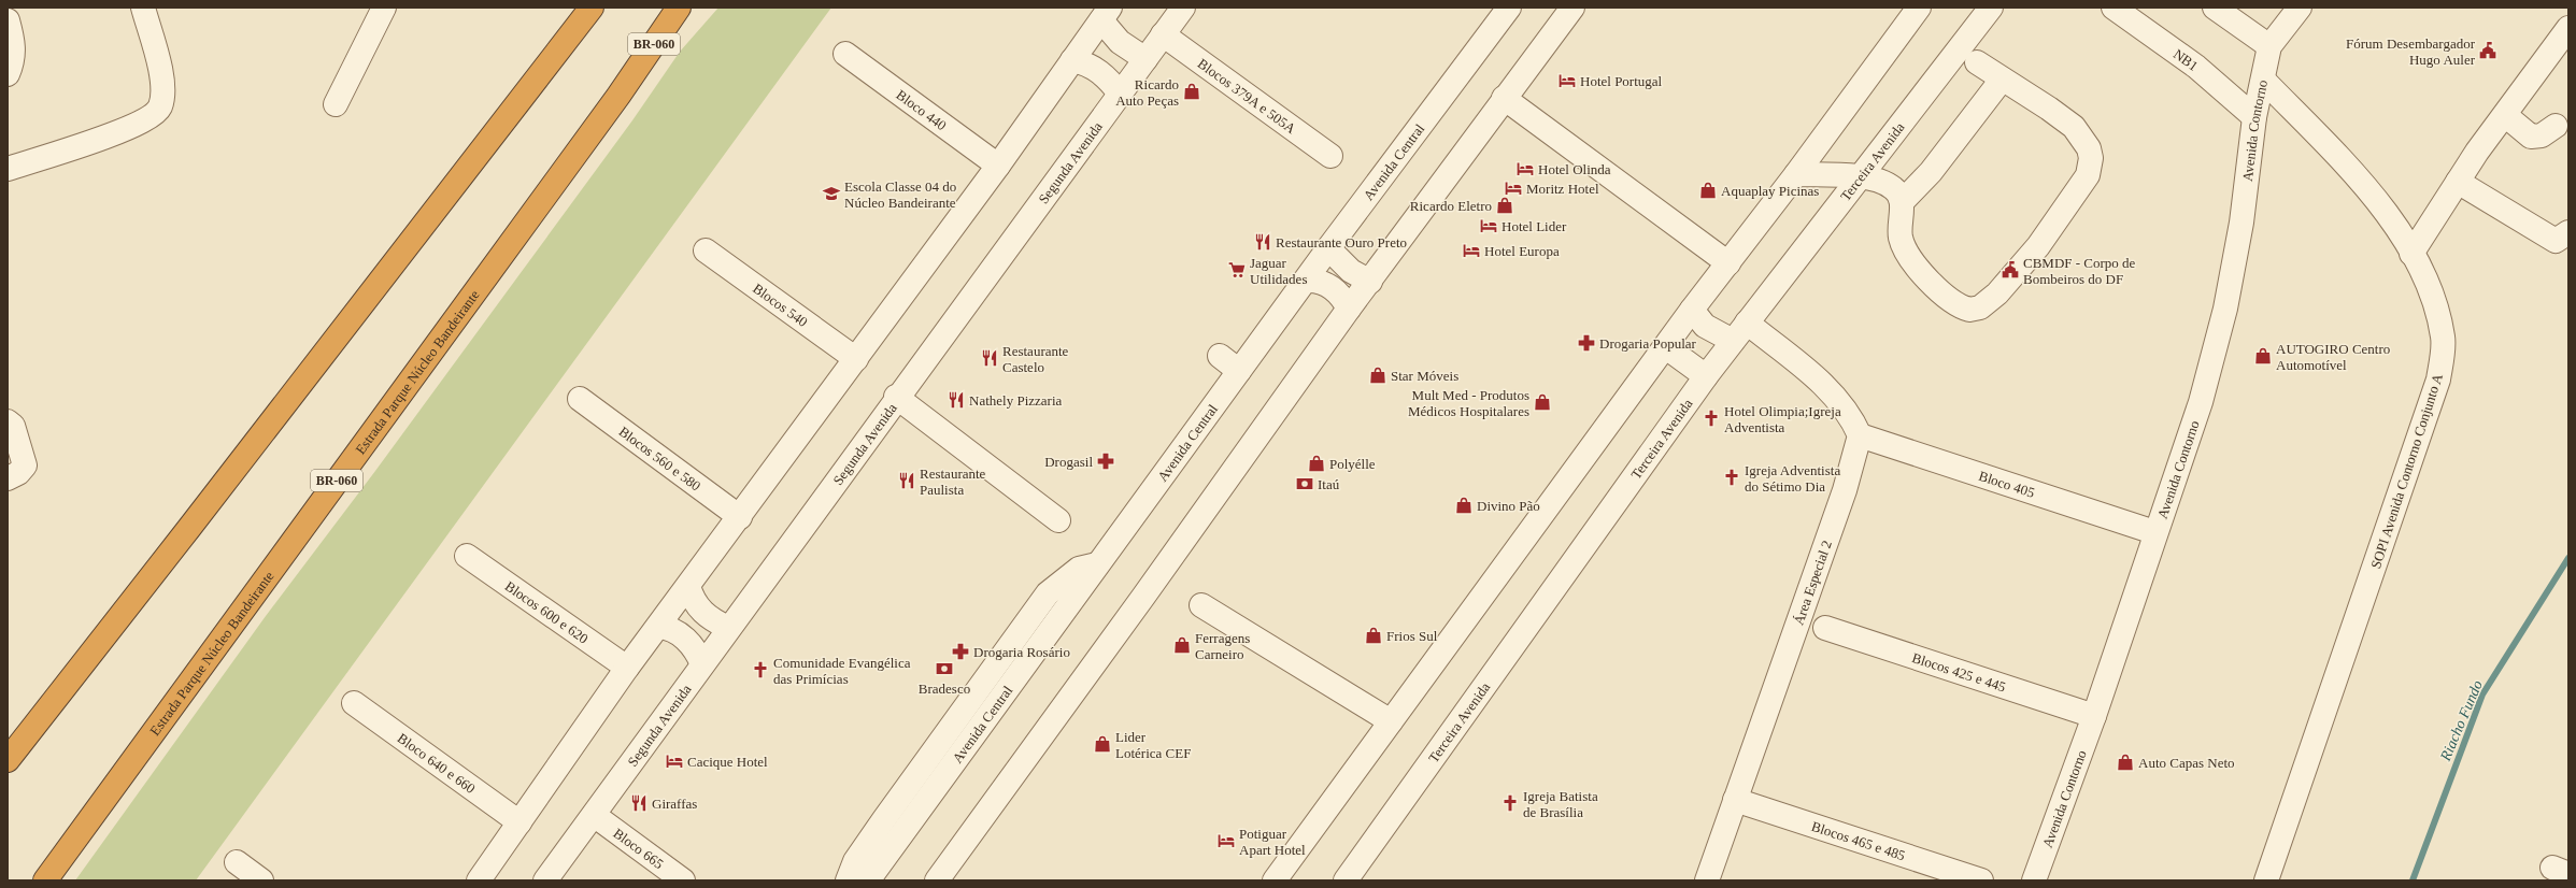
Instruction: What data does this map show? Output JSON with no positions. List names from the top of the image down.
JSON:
{
  "streets": {
    "highway": ["BR-060", "Estrada Parque Núcleo Bandeirante"],
    "street": [
      "NB1",
      "Blocos 379A e 505A",
      "Bloco 440",
      "Avenida Contorno",
      "Avenida Central",
      "Terceira Avenida",
      "Segunda Avenida",
      "Blocos 540",
      "Blocos 560 e 580",
      "SOPI Avenida Contorno Conjunto A",
      "Bloco 405",
      "Área Especial 2",
      "Blocos 600 e 620",
      "Blocos 425 e 445",
      "Bloco 640 e 660",
      "Blocos 465 e 485",
      "Bloco 665"
    ]
  },
  "crossings": [
    ["NB1", "Avenida Contorno"],
    ["Blocos 379A e 505A", "Segunda Avenida"],
    ["Avenida Contorno", "SOPI Avenida Contorno Conjunto A"],
    ["Avenida Contorno", "Bloco 405"],
    ["Avenida Contorno", "Blocos 425 e 445"],
    ["Segunda Avenida", "Bloco 665"],
    ["Bloco 405", "Área Especial 2"],
    ["Área Especial 2", "Blocos 465 e 485"]
  ],
  "water": ["Riacho Fundo"],
  "places": {
    "public building": ["Fórum Desembargador Hugo Auler", "CBMDF - Corpo de Bombeiros do DF"],
    "hotel": [
      "Hotel Portugal",
      "Hotel Olinda",
      "Moritz Hotel",
      "Hotel Lider",
      "Hotel Europa",
      "Cacique Hotel",
      "Potiguar Apart Hotel"
    ],
    "shop": [
      "Ricardo Auto Peças",
      "Aquaplay Picinas",
      "Ricardo Eletro",
      "AUTOGIRO Centro Automotível",
      "Star Móveis",
      "Mult Med - Produtos Médicos Hospitalares",
      "Polyélle",
      "Divino Pão",
      "Frios Sul",
      "Ferragens Carneiro",
      "Lider Lotérica CEF",
      "Auto Capas Neto"
    ],
    "school or university": ["Escola Classe 04 do Núcleo Bandeirante"],
    "restaurant": [
      "Restaurante Ouro Preto",
      "Restaurante Castelo",
      "Nathely Pizzaria",
      "Restaurante Paulista",
      "Giraffas"
    ],
    "supermarket": ["Jaguar Utilidades"],
    "pharmacy": ["Drogaria Popular", "Drogasil", "Drogaria Rosário"],
    "church": [
      "Hotel Olimpia;Igreja Adventista",
      "Igreja Adventista do Sétimo Dia",
      "Comunidade Evangélica das Primícias",
      "Igreja Batista de Brasília"
    ],
    "bank": ["Itaú", "Bradesco"]
  }
}
